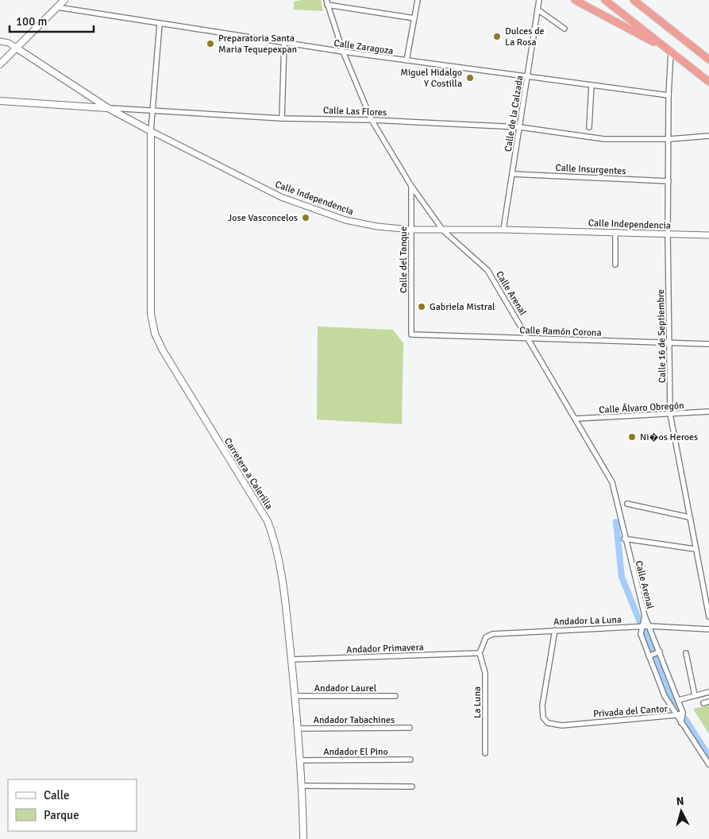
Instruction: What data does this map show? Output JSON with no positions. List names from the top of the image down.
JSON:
{
  "streets": {
    "main road": ["Calle Las Flores", "Calle Independencia", "Carretera a Calerilla"],
    "street": [
      "Calle Zaragoza",
      "Calle de la Calzada",
      "Calle Insurgentes",
      "Calle del Tanque",
      "Calle Arenal",
      "Calle Ramón Corona",
      "Calle 16 de Septiembre",
      "Calle Álvaro Obregón",
      "Andador La Luna",
      "Andador Primavera",
      "Andador Laurel",
      "La Luna",
      "Privada del Cantor",
      "Andador Tabachines",
      "Andador El Pino"
    ]
  },
  "crossings": [
    ["Calle Zaragoza", "Calle de la Calzada"],
    ["Calle Zaragoza", "Calle Arenal"],
    ["Calle Zaragoza", "Calle 16 de Septiembre"],
    ["Calle Las Flores", "Calle de la Calzada"],
    ["Calle Las Flores", "Calle Independencia"],
    ["Calle Las Flores", "Calle Arenal"],
    ["Calle Las Flores", "Calle 16 de Septiembre"],
    ["Calle de la Calzada", "Calle Insurgentes"],
    ["Calle de la Calzada", "Calle Independencia"],
    ["Calle Insurgentes", "Calle 16 de Septiembre"],
    ["Calle Independencia", "Calle del Tanque"],
    ["Calle Independencia", "Calle Arenal"],
    ["Calle Independencia", "Calle 16 de Septiembre"],
    ["Calle Independencia", "Carretera a Calerilla"],
    ["Calle del Tanque", "Calle Arenal"],
    ["Calle del Tanque", "Calle Ramón Corona"],
    ["Calle Arenal", "Calle Ramón Corona"],
    ["Calle Arenal", "Calle Álvaro Obregón"],
    ["Calle Arenal", "Andador La Luna"],
    ["Calle Arenal", "Privada del Cantor"],
    ["Calle Ramón Corona", "Calle 16 de Septiembre"],
    ["Calle 16 de Septiembre", "Calle Álvaro Obregón"],
    ["Carretera a Calerilla", "Andador Primavera"],
    ["Carretera a Calerilla", "Andador Laurel"],
    ["Carretera a Calerilla", "Andador Tabachines"],
    ["Carretera a Calerilla", "Andador El Pino"],
    ["Andador La Luna", "Andador Primavera"],
    ["Andador La Luna", "La Luna"],
    ["Andador La Luna", "Privada del Cantor"],
    ["Andador Primavera", "La Luna"]
  ],
  "places": [
    "Dulces de La Rosa",
    "Preparatoria Santa Maria Tequepexpan",
    "Miguel Hidalgo Y Costilla",
    "Jose Vasconcelos",
    "Gabriela Mistral",
    "Ni�os Heroes"
  ],
  "legend": ["Calle", "Parque"],
  "scale_bar": "100 m",
  "north": "top"
}
